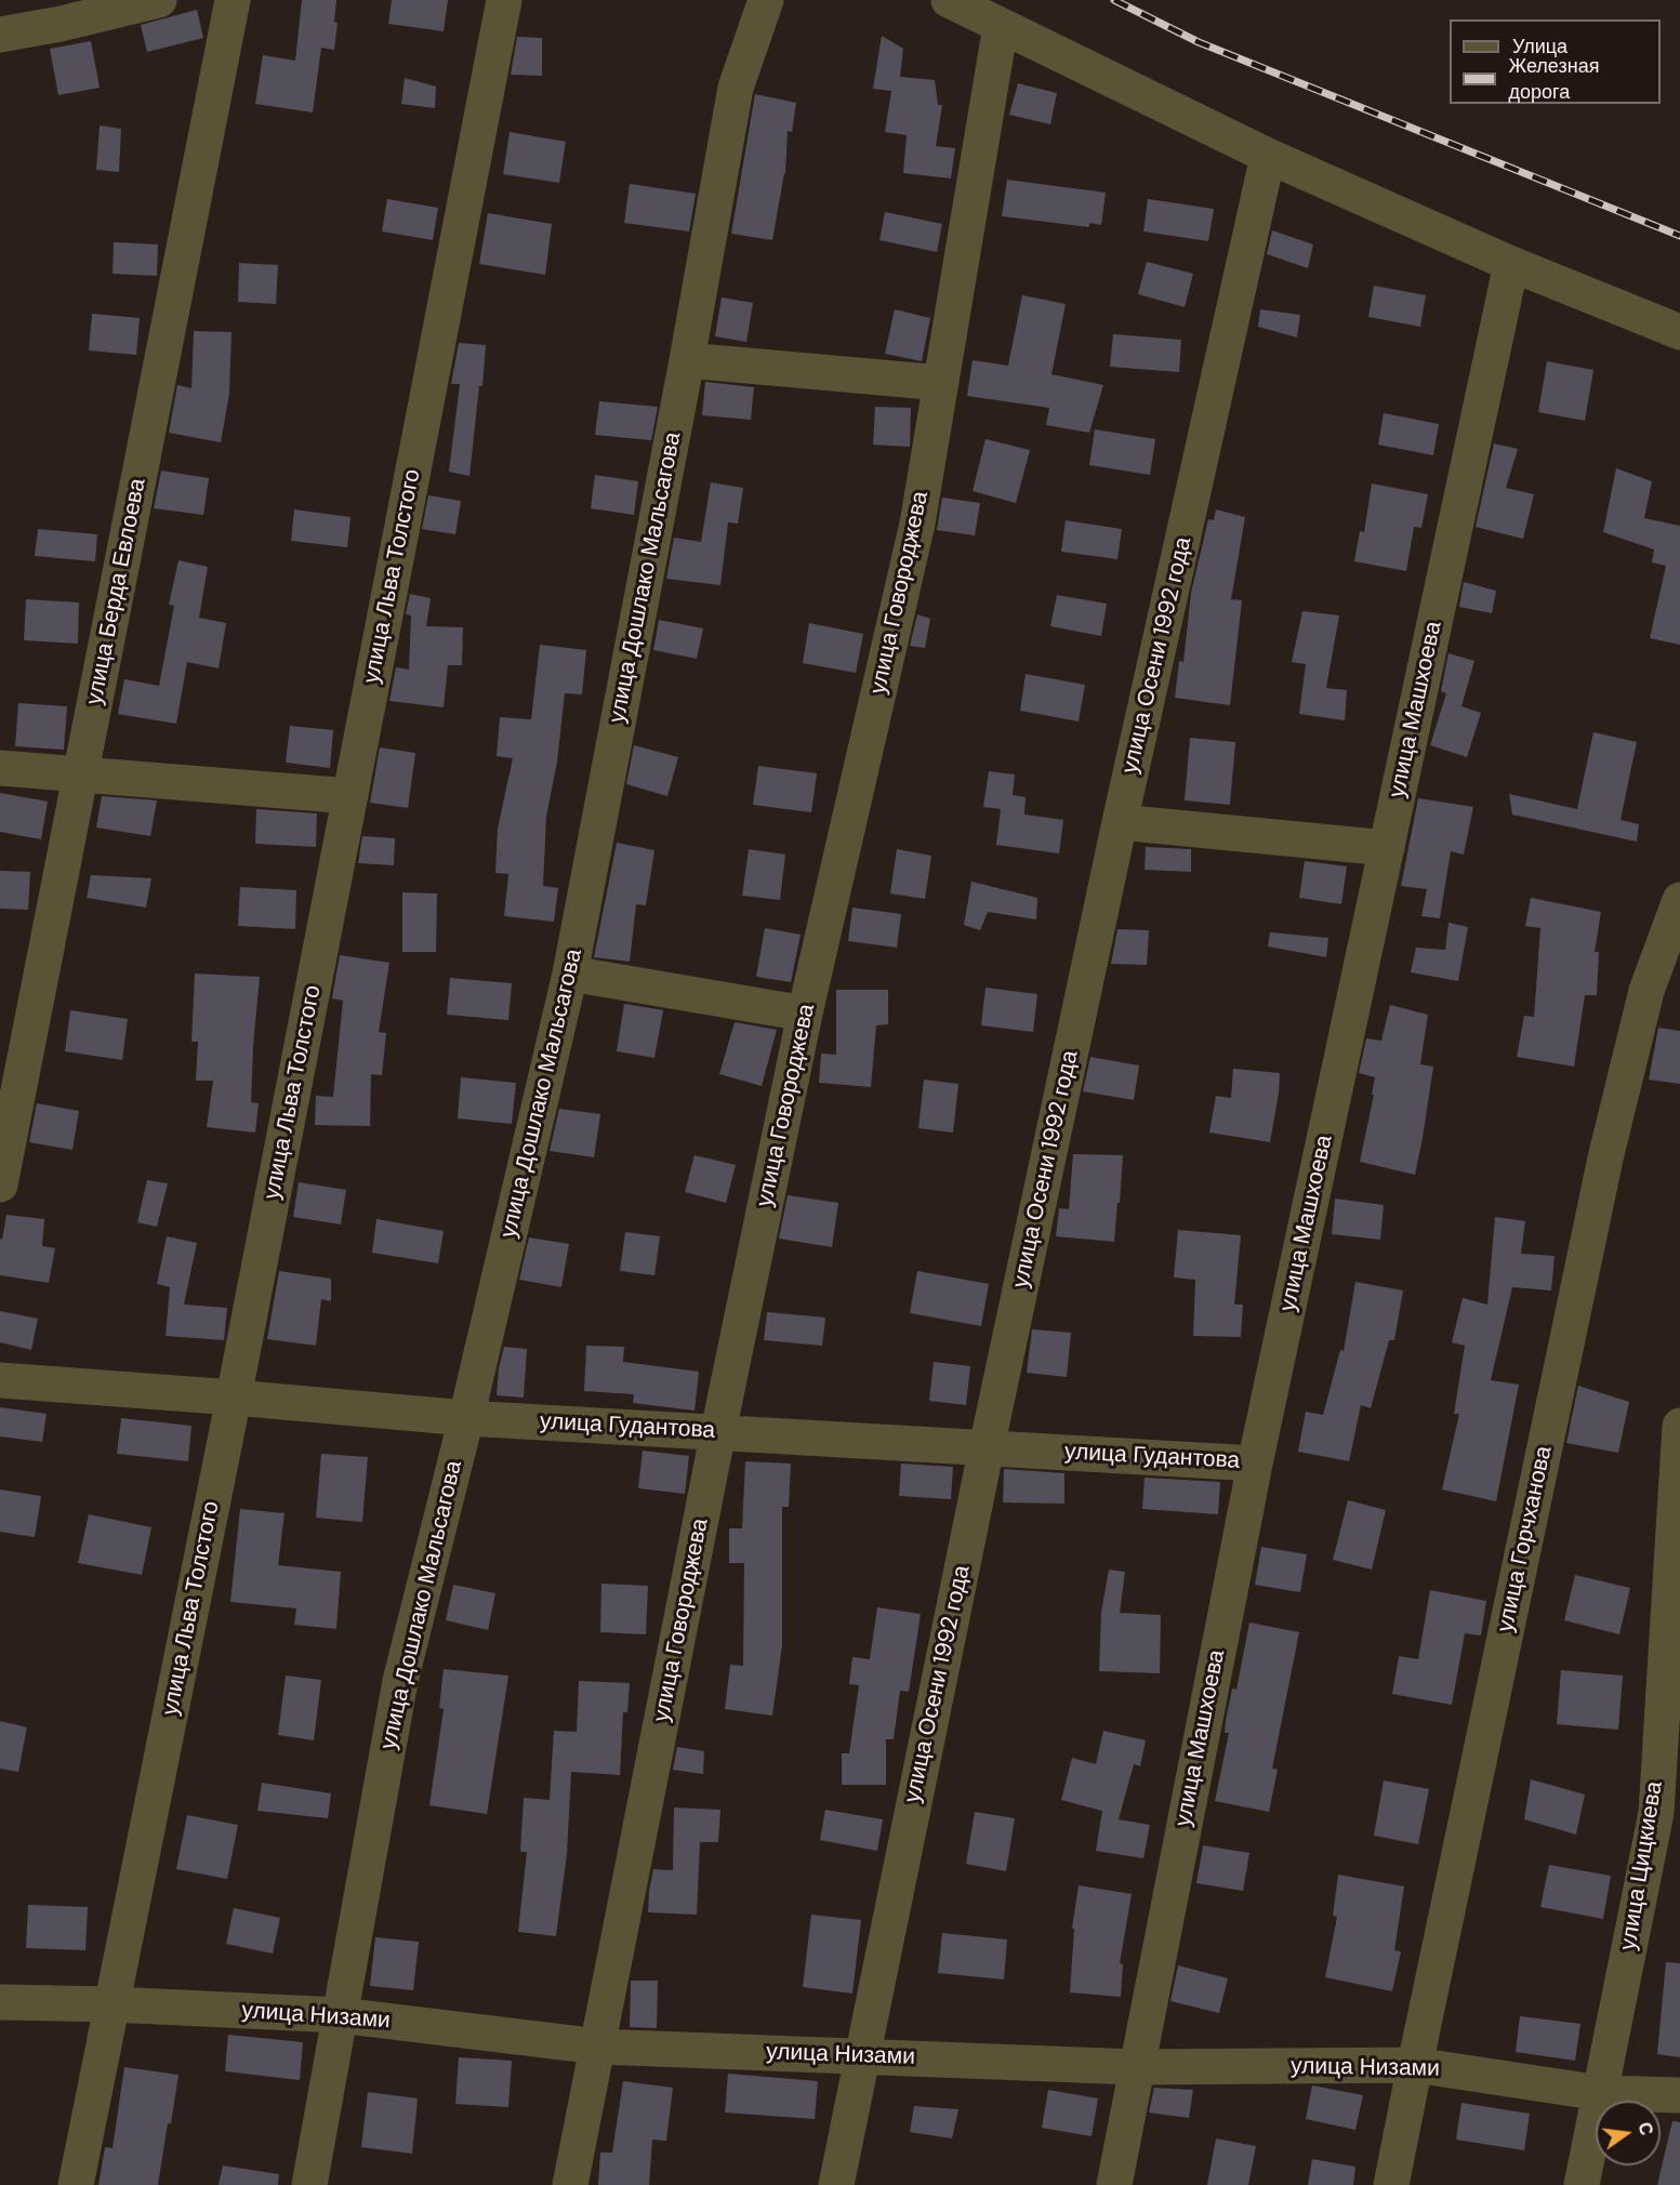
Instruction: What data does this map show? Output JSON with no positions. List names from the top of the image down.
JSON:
{
  "streets": {
    "street": [
      "улица Льва Толстого",
      "улица Дошлако Мальсагова",
      "улица Берда Евлоева",
      "улица Говороджева",
      "улица Осени 1992 года",
      "улица Машхоева",
      "улица Гудантова",
      "улица Горчханова",
      "улица Цицкиева",
      "улица Низами"
    ]
  },
  "crossings": [
    ["улица Льва Толстого", "улица Гудантова"],
    ["улица Льва Толстого", "улица Низами"],
    ["улица Дошлако Мальсагова", "улица Гудантова"],
    ["улица Дошлако Мальсагова", "улица Низами"],
    ["улица Говороджева", "улица Гудантова"],
    ["улица Говороджева", "улица Низами"],
    ["улица Осени 1992 года", "улица Гудантова"],
    ["улица Осени 1992 года", "улица Низами"],
    ["улица Машхоева", "улица Гудантова"],
    ["улица Машхоева", "улица Низами"],
    ["улица Горчханова", "улица Низами"],
    ["улица Цицкиева", "улица Низами"]
  ],
  "legend": ["Улица", "Железная дорога"],
  "north": "right"
}
